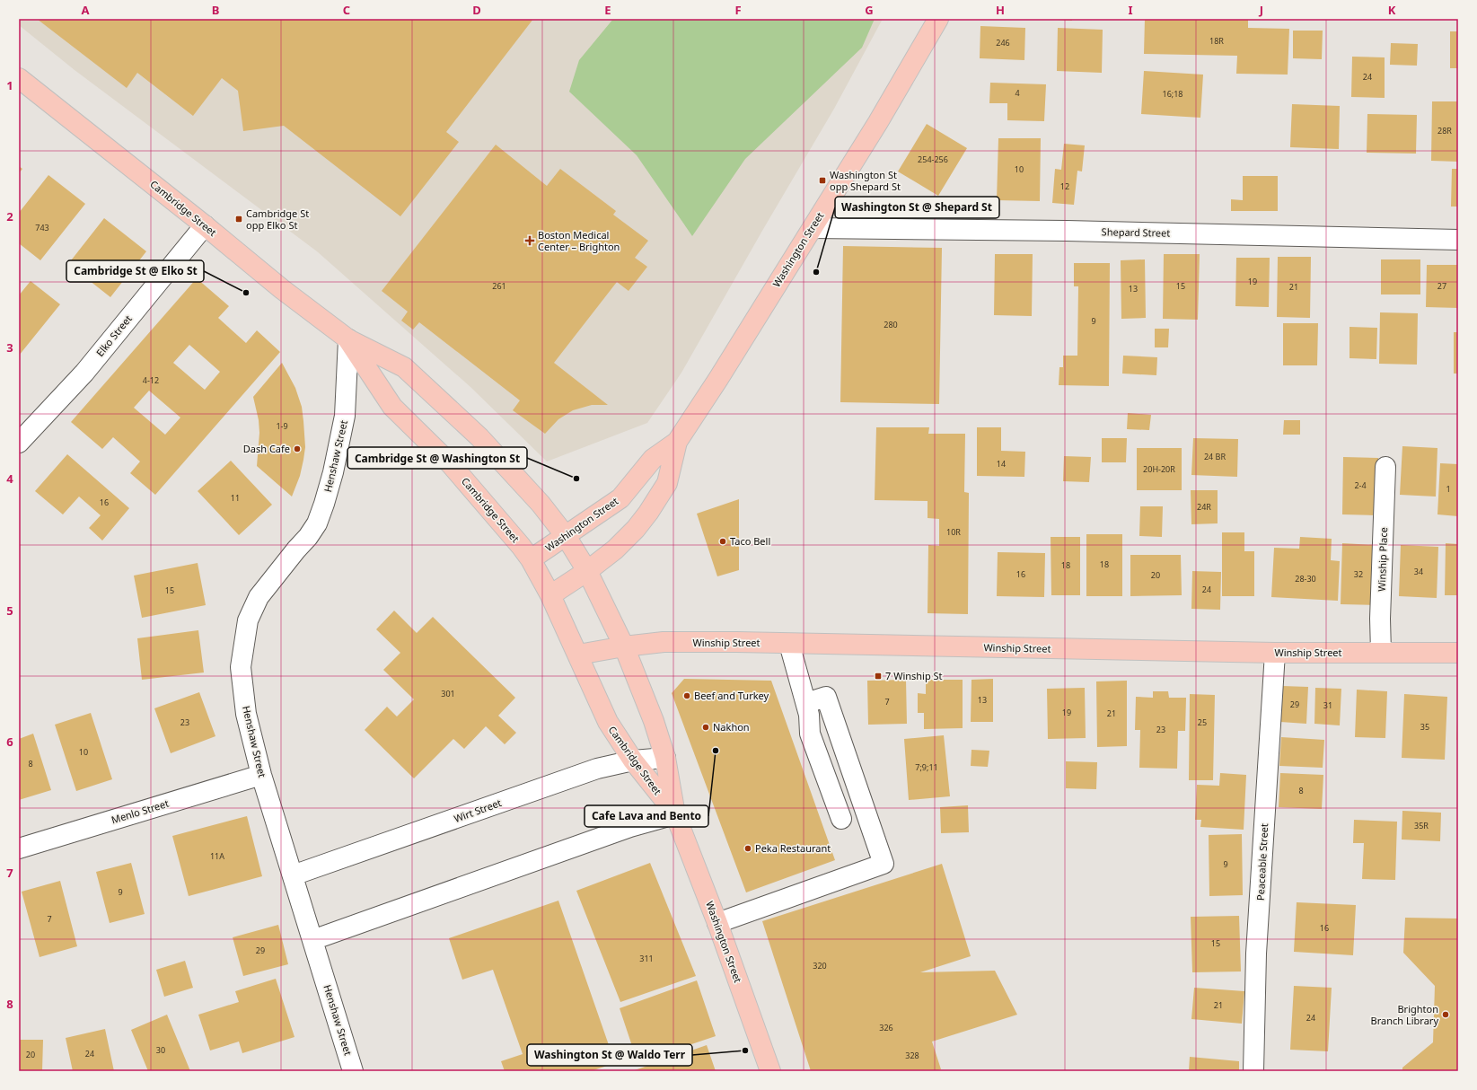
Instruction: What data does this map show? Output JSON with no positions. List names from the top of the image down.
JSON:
{
  "streets": {
    "main road": ["Cambridge Street", "Washington Street", "Winship Street"],
    "street": [
      "Shepard Street",
      "Elko Street",
      "Henshaw Street",
      "Winship Place",
      "Wirt Street",
      "Menlo Street",
      "Peaceable Street"
    ]
  },
  "crossings": [
    ["Cambridge Street", "Washington Street"],
    ["Cambridge Street", "Elko Street"],
    ["Cambridge Street", "Henshaw Street"],
    ["Cambridge Street", "Winship Street"],
    ["Cambridge Street", "Wirt Street"],
    ["Shepard Street", "Washington Street"],
    ["Henshaw Street", "Wirt Street"],
    ["Henshaw Street", "Menlo Street"],
    ["Winship Place", "Winship Street"],
    ["Winship Street", "Peaceable Street"]
  ],
  "places": {
    "transit": ["Washington St opp Shepard St", "Cambridge St opp Elko St", "7 Winship St"],
    "health": ["Boston Medical Center – Brighton"],
    "other": [
      "Washington St @ Shepard St",
      "Cambridge St @ Elko St",
      "Dash Cafe",
      "Cambridge St @ Washington St",
      "Taco Bell",
      "Beef and Turkey",
      "Nakhon",
      "Cafe Lava and Bento",
      "Peka Restaurant",
      "Brighton Branch Library",
      "Washington St @ Waldo Terr"
    ]
  },
  "house_numbers": [
    "18R",
    "246",
    "24",
    "4",
    "16;18",
    "28R",
    "254-256",
    "10",
    "12",
    "743",
    "19",
    "261",
    "15",
    "27",
    "21",
    "13",
    "9",
    "280",
    "4-12",
    "1-9",
    "24 BR",
    "14",
    "20H-20R",
    "2-4",
    "1",
    "11",
    "16",
    "24R",
    "10R",
    "18",
    "18",
    "34",
    "16",
    "32",
    "20",
    "28-30",
    "24",
    "15",
    "301",
    "13",
    "7",
    "29",
    "31",
    "19",
    "21",
    "23",
    "25",
    "35",
    "23",
    "10",
    "8",
    "7;9;11",
    "8",
    "35R",
    "11A",
    "9",
    "9",
    "7",
    "16",
    "15",
    "29",
    "311",
    "320",
    "21",
    "24",
    "326",
    "30",
    "24",
    "20",
    "328"
  ],
  "grid": {
    "columns": [
      "A",
      "B",
      "C",
      "D",
      "E",
      "F",
      "G",
      "H",
      "I",
      "J",
      "K"
    ],
    "rows": [
      "1",
      "2",
      "3",
      "4",
      "5",
      "6",
      "7",
      "8"
    ]
  }
}
